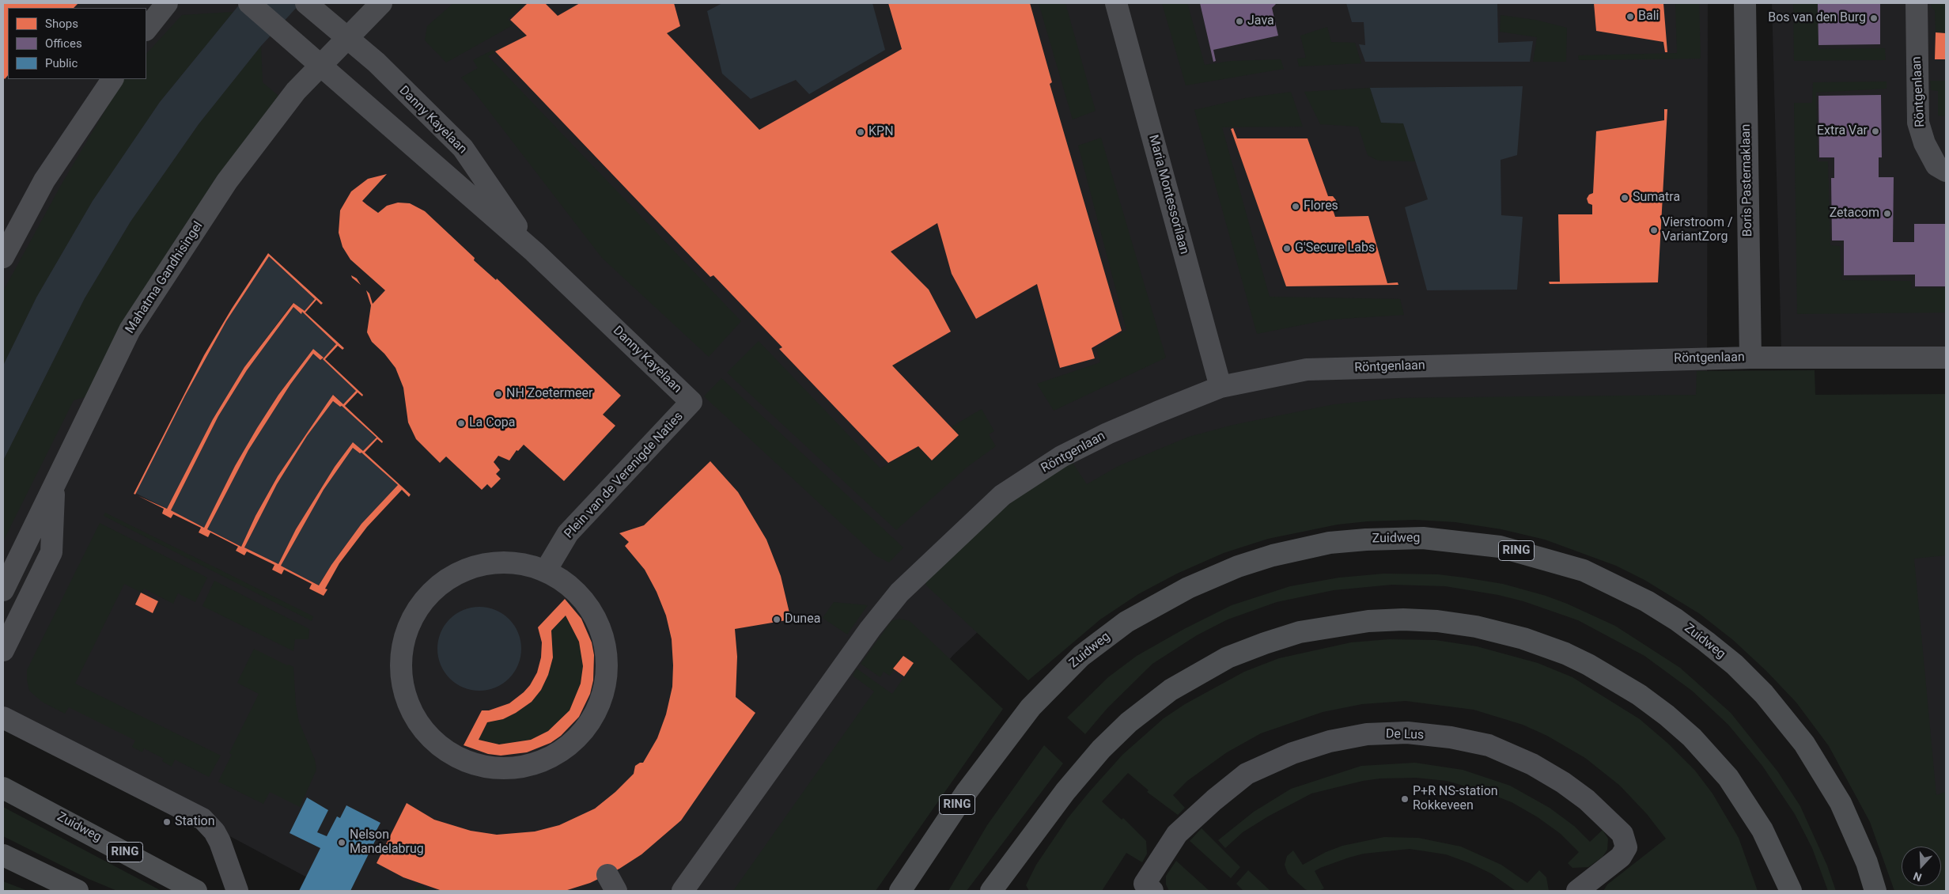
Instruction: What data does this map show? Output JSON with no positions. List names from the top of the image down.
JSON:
{
  "streets": {
    "main road": ["Zuidweg", "RING"],
    "street": [
      "Röntgenlaan",
      "Danny Kayelaan",
      "Boris Pasternaklaan",
      "Maria Montessorilaan",
      "Mahatma Gandhisingel",
      "Plein van de Verenigde Naties",
      "De Lus"
    ]
  },
  "crossings": [
    ["Röntgenlaan", "Boris Pasternaklaan"],
    ["Röntgenlaan", "Maria Montessorilaan"],
    ["Danny Kayelaan", "Mahatma Gandhisingel"],
    ["Danny Kayelaan", "Plein van de Verenigde Naties"]
  ],
  "places": [
    "Bali",
    "Bos van den Burg",
    "Java",
    "Extra Var",
    "KPN",
    "Sumatra",
    "Flores",
    "Zetacom",
    "Vierstroom / VariantZorg",
    "G'Secure Labs",
    "NH Zoetermeer",
    "La Copa",
    "Dunea",
    "P+R NS-station Rokkeveen",
    "Station",
    "Nelson Mandelabrug"
  ],
  "legend": ["Shops", "Offices", "Public"],
  "north": "bottom"
}
